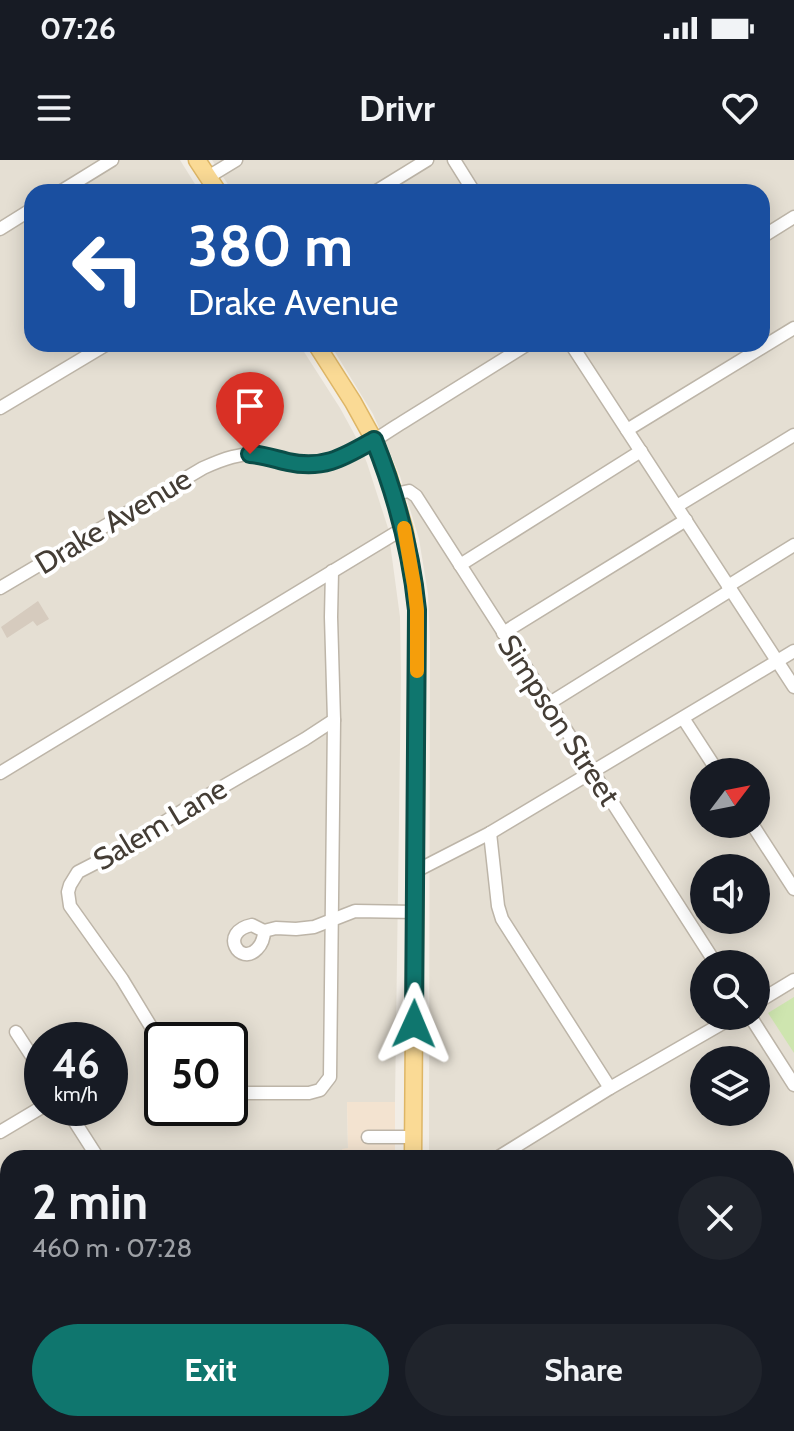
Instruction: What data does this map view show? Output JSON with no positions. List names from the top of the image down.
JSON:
{
  "streets": {
    "street": ["Drake Avenue", "Simpson Street", "Salem Lane"]
  },
  "north": "top right",
  "page": {
    "status": "07:26",
    "header": "Drivr",
    "turn": ["380 m", "Drake Avenue"],
    "speed": "46 km/h",
    "limit": "50",
    "heading": ["2 min", "460 m · 07:28"],
    "buttons": ["Exit", "Share"]
  }
}
